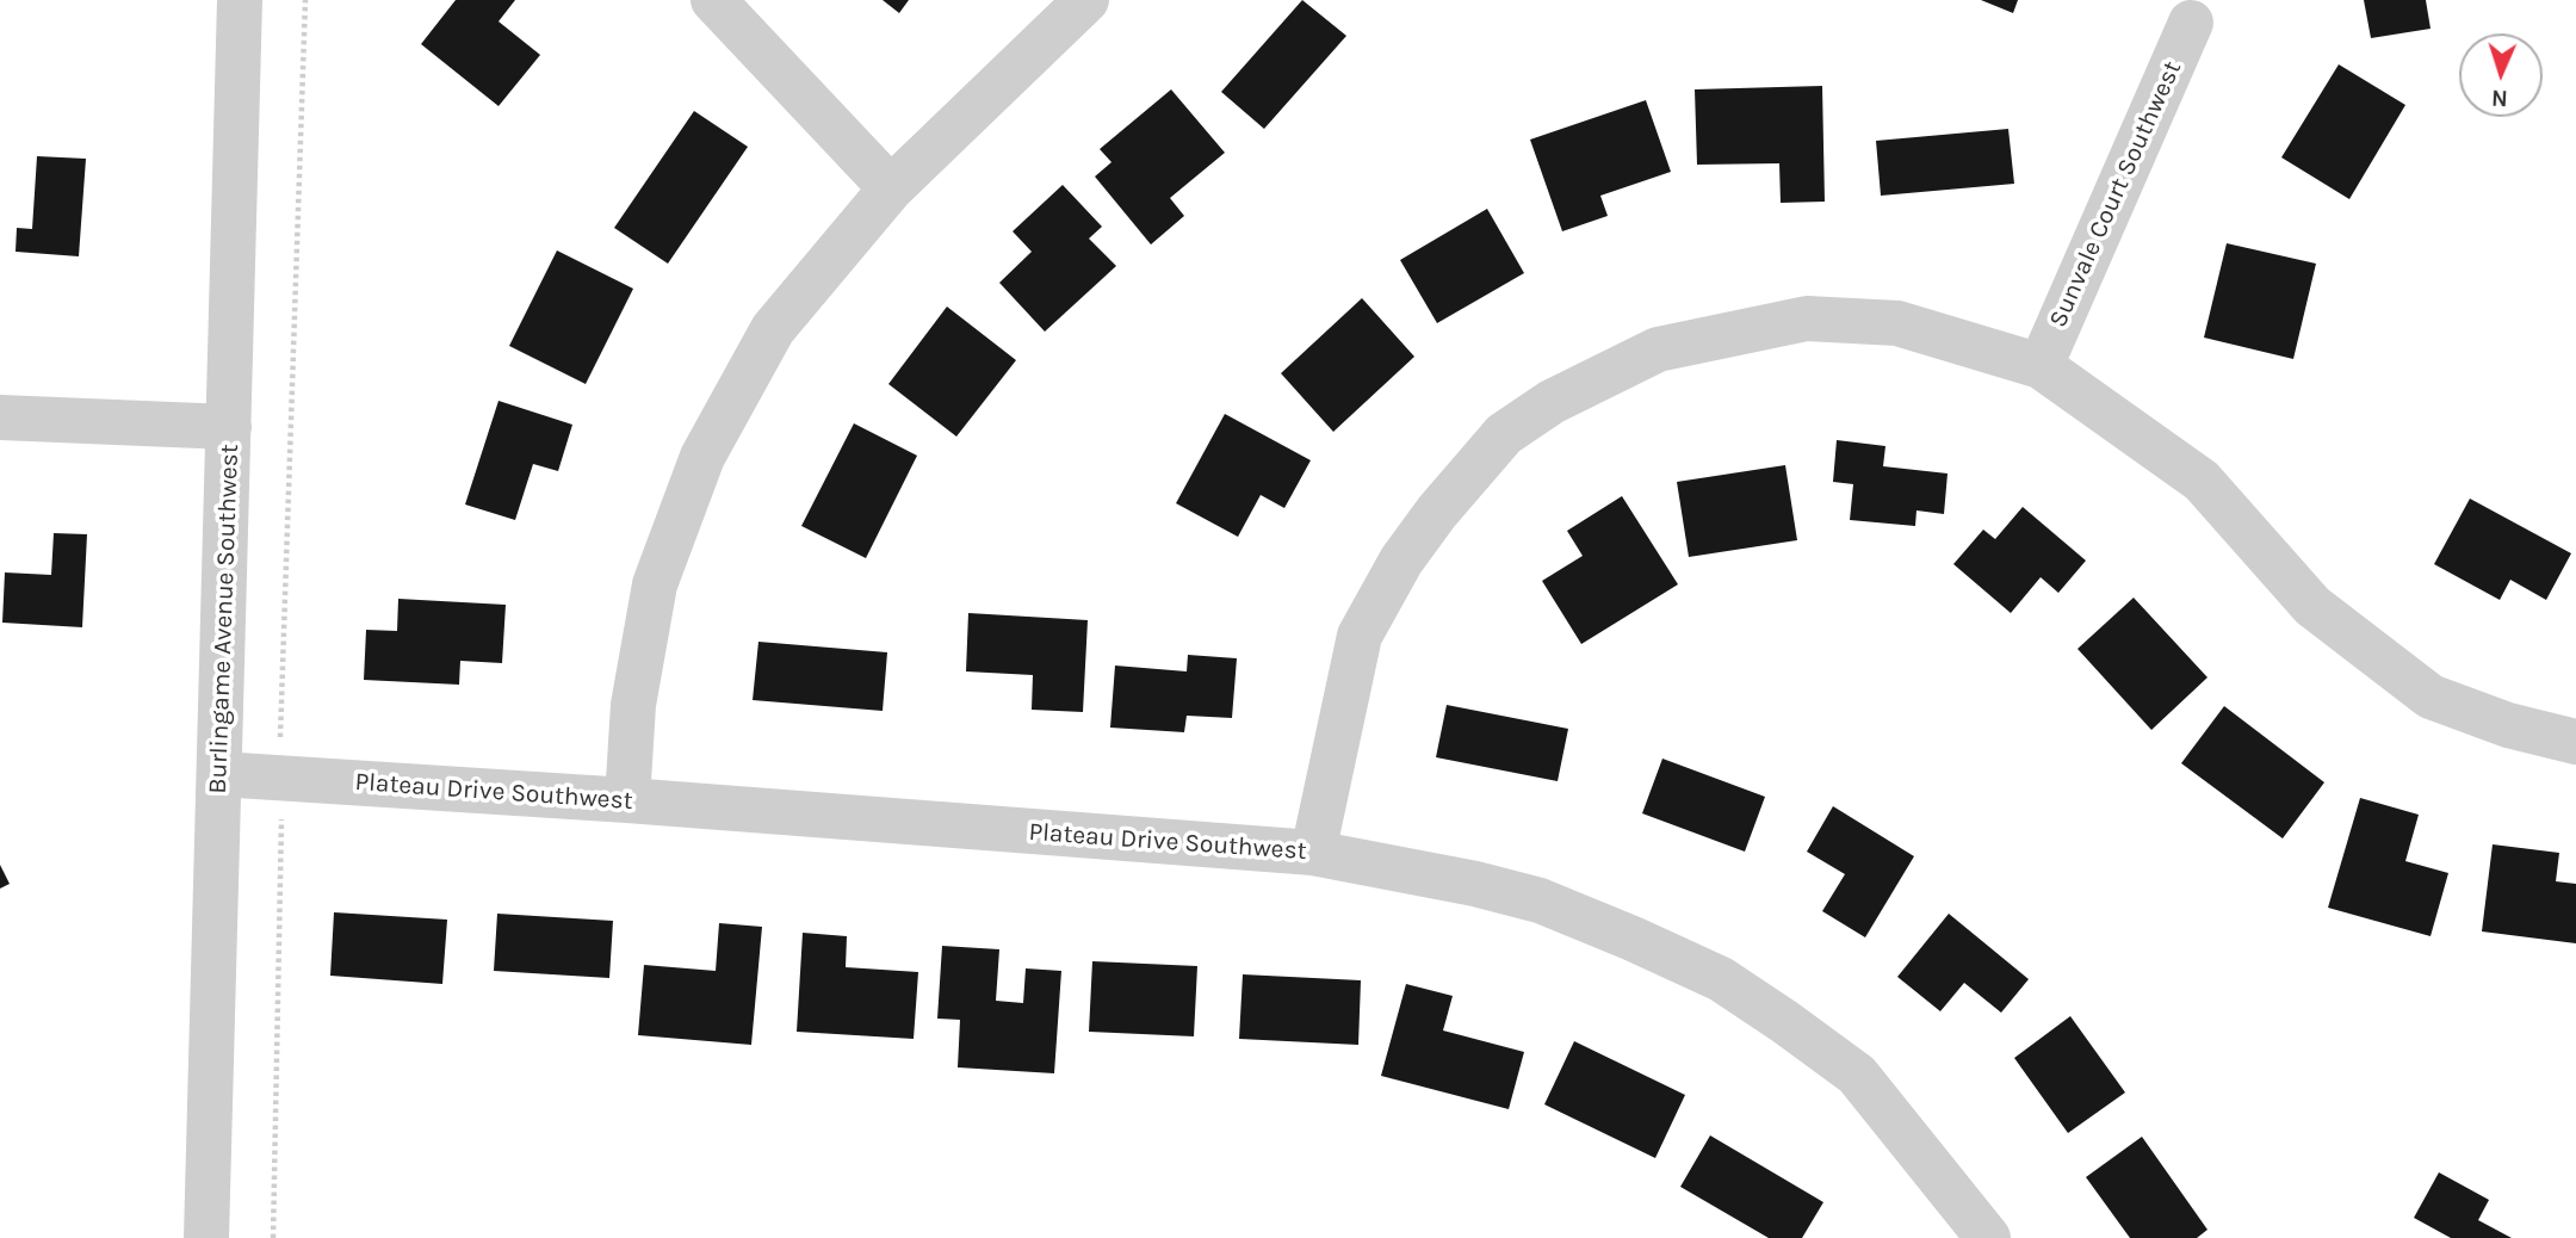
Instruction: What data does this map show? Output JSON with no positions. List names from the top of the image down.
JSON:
{
  "streets": {
    "street": ["Sunvale Court Southwest", "Burlingame Avenue Southwest", "Plateau Drive Southwest"]
  },
  "crossings": [
    ["Burlingame Avenue Southwest", "Plateau Drive Southwest"]
  ],
  "north": "bottom"
}
